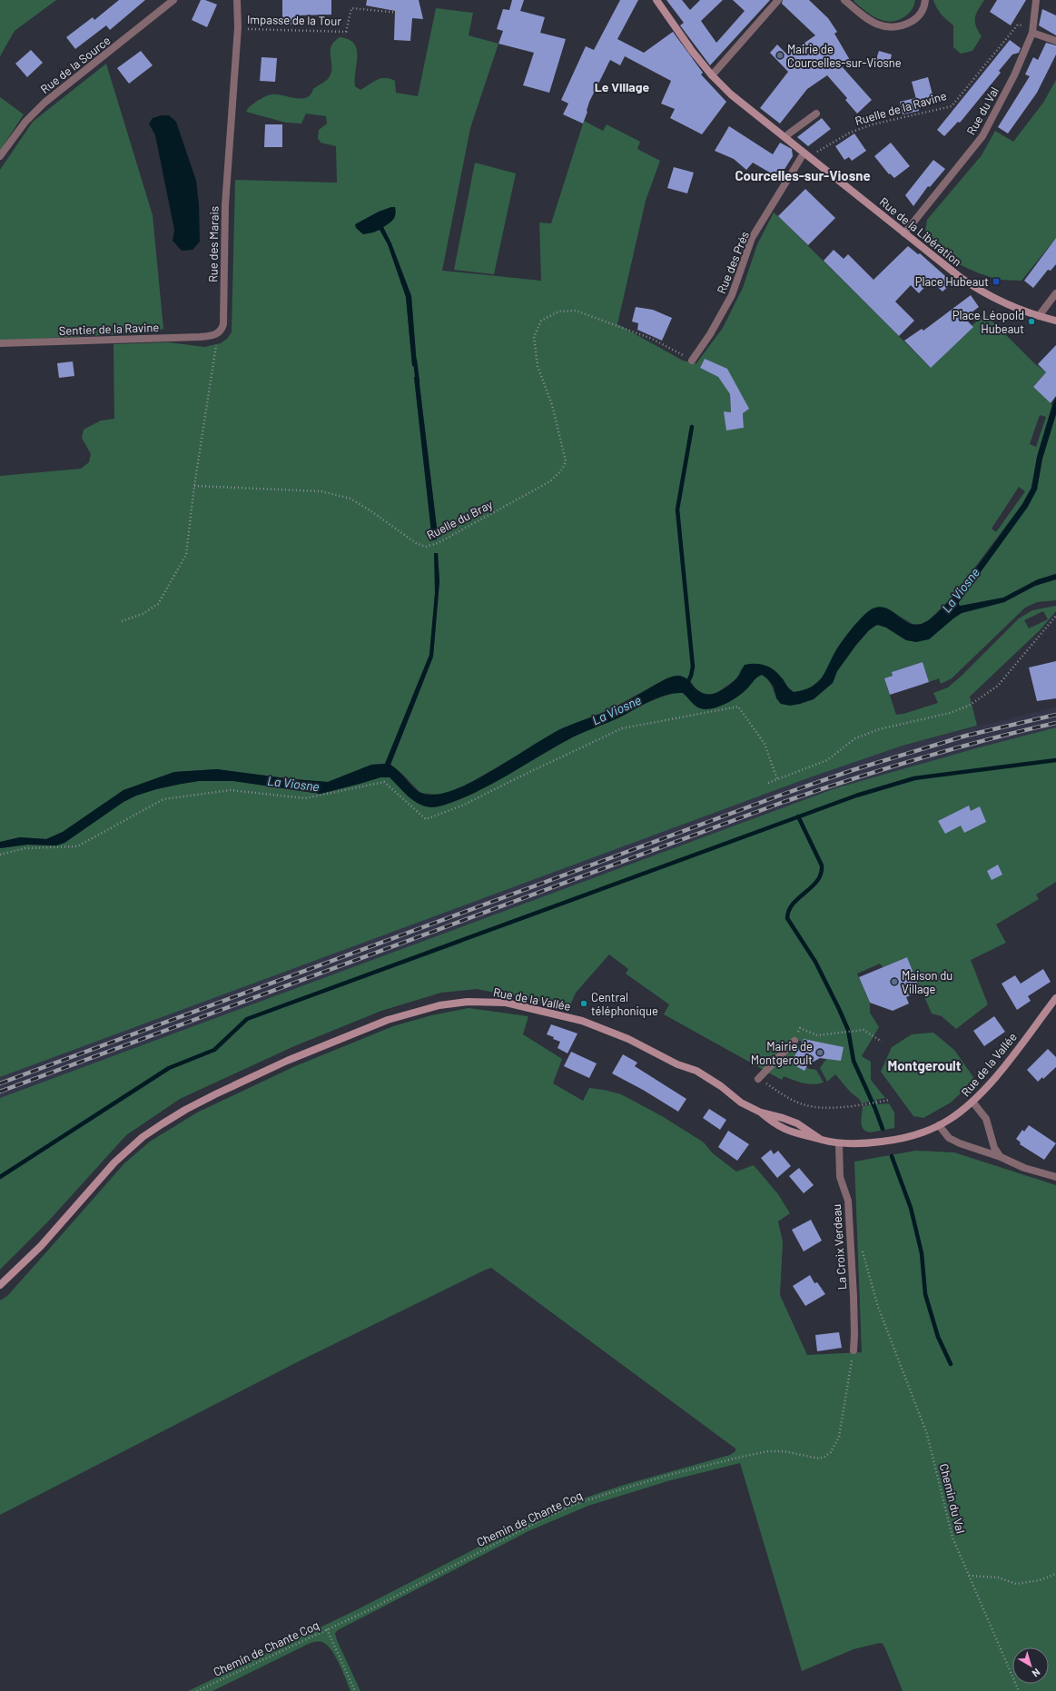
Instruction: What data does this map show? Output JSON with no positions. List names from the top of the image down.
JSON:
{
  "streets": {
    "main road": ["Rue de la Libération", "Rue de la Vallée"],
    "street": [
      "Rue de la Source",
      "Rue du Val",
      "Rue des Marais",
      "Rue des Prés",
      "Sentier de la Ravine",
      "La Croix Verdeau"
    ],
    "path": [
      "Impasse de la Tour",
      "Ruelle de la Ravine",
      "Ruelle du Bray",
      "Chemin du Val",
      "Chemin de Chante Coq"
    ]
  },
  "crossings": [
    ["Impasse de la Tour", "Rue des Marais"],
    ["Ruelle de la Ravine", "Rue du Val"],
    ["Ruelle de la Ravine", "Rue de la Libération"],
    ["Ruelle de la Ravine", "Rue des Prés"],
    ["Rue du Val", "Rue de la Libération"],
    ["Rue de la Libération", "Rue des Prés"],
    ["Rue des Marais", "Sentier de la Ravine"],
    ["Rue des Prés", "Ruelle du Bray"],
    ["Rue de la Vallée", "La Croix Verdeau"],
    ["La Croix Verdeau", "Chemin de Chante Coq"]
  ],
  "districts": ["Le Village", "Courcelles-sur-Viosne", "Montgeroult"],
  "water": ["La Viosne"],
  "places": {
    "other": [
      "Mairie de Courcelles-sur-Viosne",
      "Place Léopold Hubeaut",
      "Maison du Village",
      "Central téléphonique",
      "Mairie de Montgeroult"
    ],
    "transit": ["Place Hubeaut"]
  },
  "north": "bottom right"
}
